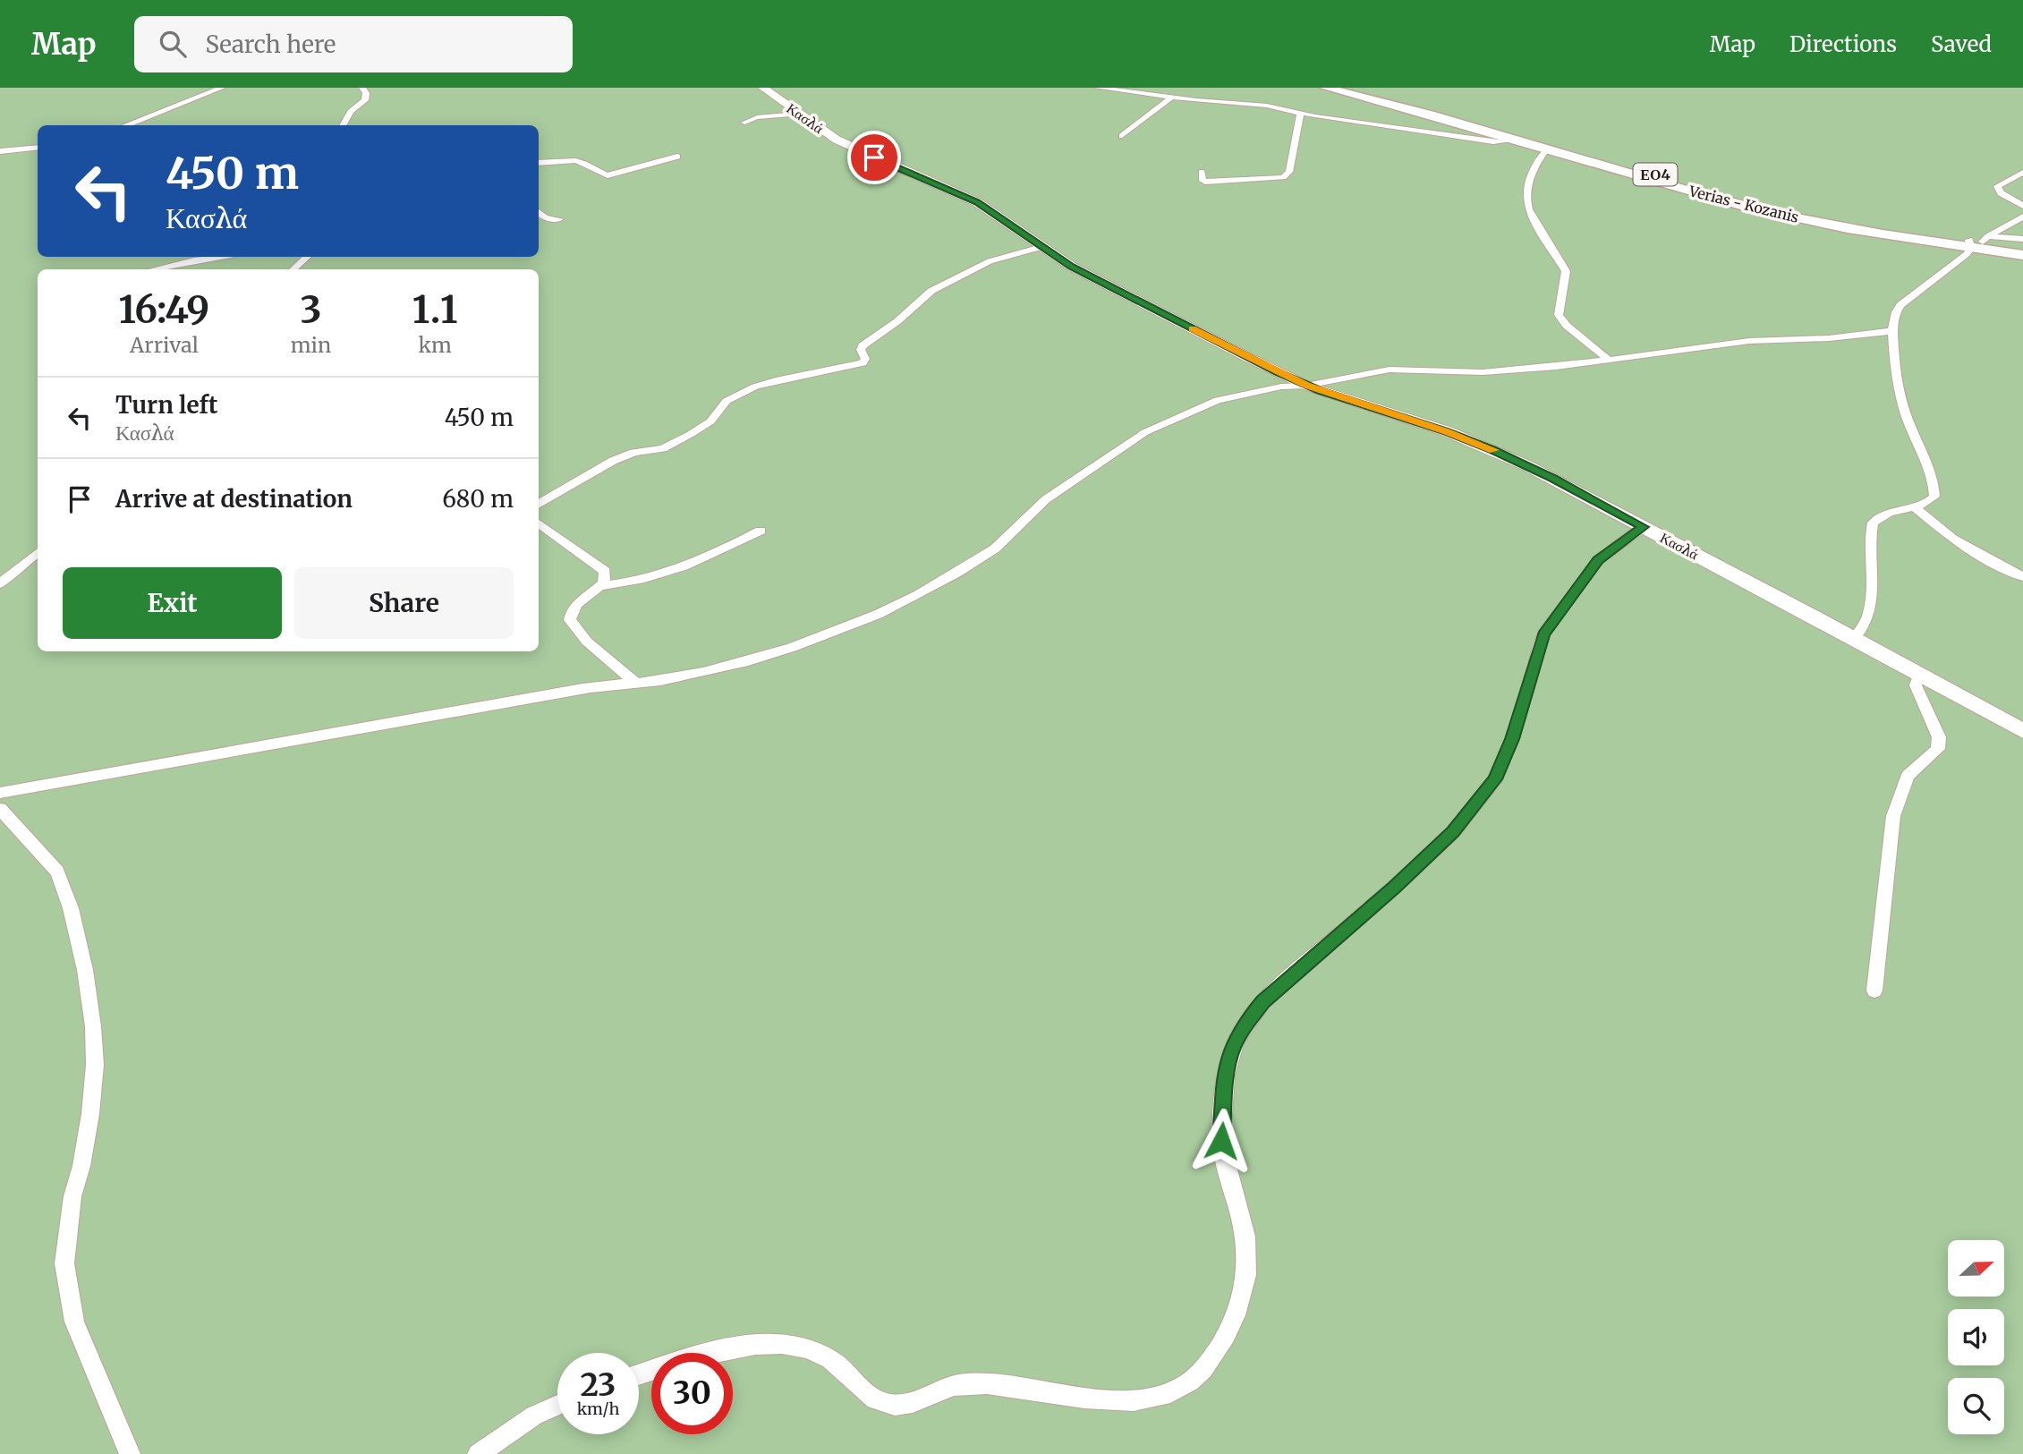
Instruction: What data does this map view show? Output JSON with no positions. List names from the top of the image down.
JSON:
{
  "streets": {
    "main road": ["ΕΟ4", "Verias - Kozanis"],
    "street": ["Κασλά"]
  },
  "north": "right",
  "page": {
    "header": "Map",
    "search": "Search here",
    "nav": ["Map", "Directions", "Saved"],
    "turn": ["450 m", "Κασλά"],
    "eta": [
      "16:49",
      "Arrival",
      "3",
      "min",
      "1.1",
      "km"
    ],
    "list": [
      {
        "name": "Turn left",
        "note": "Κασλά",
        "value": "450 m"
      },
      {
        "name": "Arrive at destination",
        "value": "680 m"
      }
    ],
    "buttons": ["Exit", "Share"],
    "speed": "23 km/h",
    "limit": "30"
  }
}
